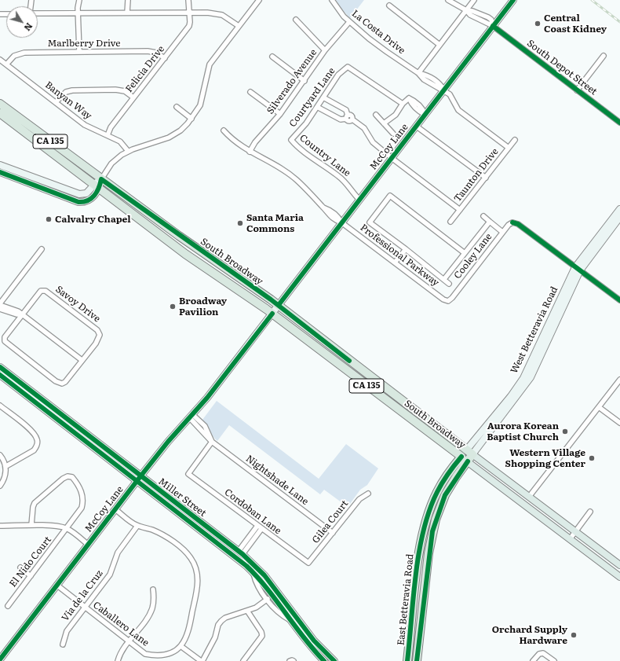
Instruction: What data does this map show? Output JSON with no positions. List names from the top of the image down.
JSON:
{
  "streets": {
    "highway": [
      "CA 135",
      "South Broadway",
      "West Betteravia Road",
      "East Betteravia Road"
    ],
    "street": [
      "La Costa Drive",
      "Marlberry Drive",
      "South Depot Street",
      "Felicia Drive",
      "Silverado Avenue",
      "Courtyard Lane",
      "Banyan Way",
      "McCoy Lane",
      "Country Lane",
      "Taunton Drive",
      "Professional Parkway",
      "Cooley Lane",
      "Savoy Drive",
      "Nightshade Lane",
      "Miller Street",
      "Cordoban Lane",
      "Gilea Court",
      "El Nido Court",
      "Via de la Cruz",
      "Caballero Lane"
    ]
  },
  "crossings": [
    ["La Costa Drive", "Silverado Avenue"],
    ["La Costa Drive", "McCoy Lane"],
    ["Marlberry Drive", "Felicia Drive"],
    ["Marlberry Drive", "Banyan Way"],
    ["South Depot Street", "McCoy Lane"],
    ["Felicia Drive", "Banyan Way"],
    ["Silverado Avenue", "Professional Parkway"],
    ["Courtyard Lane", "Country Lane"],
    ["CA 135", "South Broadway"],
    ["McCoy Lane", "Country Lane"],
    ["McCoy Lane", "Professional Parkway"],
    ["McCoy Lane", "South Broadway"],
    ["McCoy Lane", "Nightshade Lane"],
    ["McCoy Lane", "Miller Street"],
    ["McCoy Lane", "Caballero Lane"],
    ["Professional Parkway", "Cooley Lane"],
    ["Cooley Lane", "West Betteravia Road"],
    ["South Broadway", "West Betteravia Road"],
    ["South Broadway", "East Betteravia Road"],
    ["West Betteravia Road", "East Betteravia Road"],
    ["Nightshade Lane", "Cordoban Lane"],
    ["Nightshade Lane", "Gilea Court"],
    ["Cordoban Lane", "Gilea Court"],
    ["Via de la Cruz", "Caballero Lane"]
  ],
  "places": [
    "Central Coast Kidney",
    "Calvalry Chapel",
    "Santa Maria Commons",
    "Broadway Pavilion",
    "Aurora Korean Baptist Church",
    "Western Village Shopping Center",
    "Orchard Supply Hardware"
  ],
  "north": "bottom right"
}
